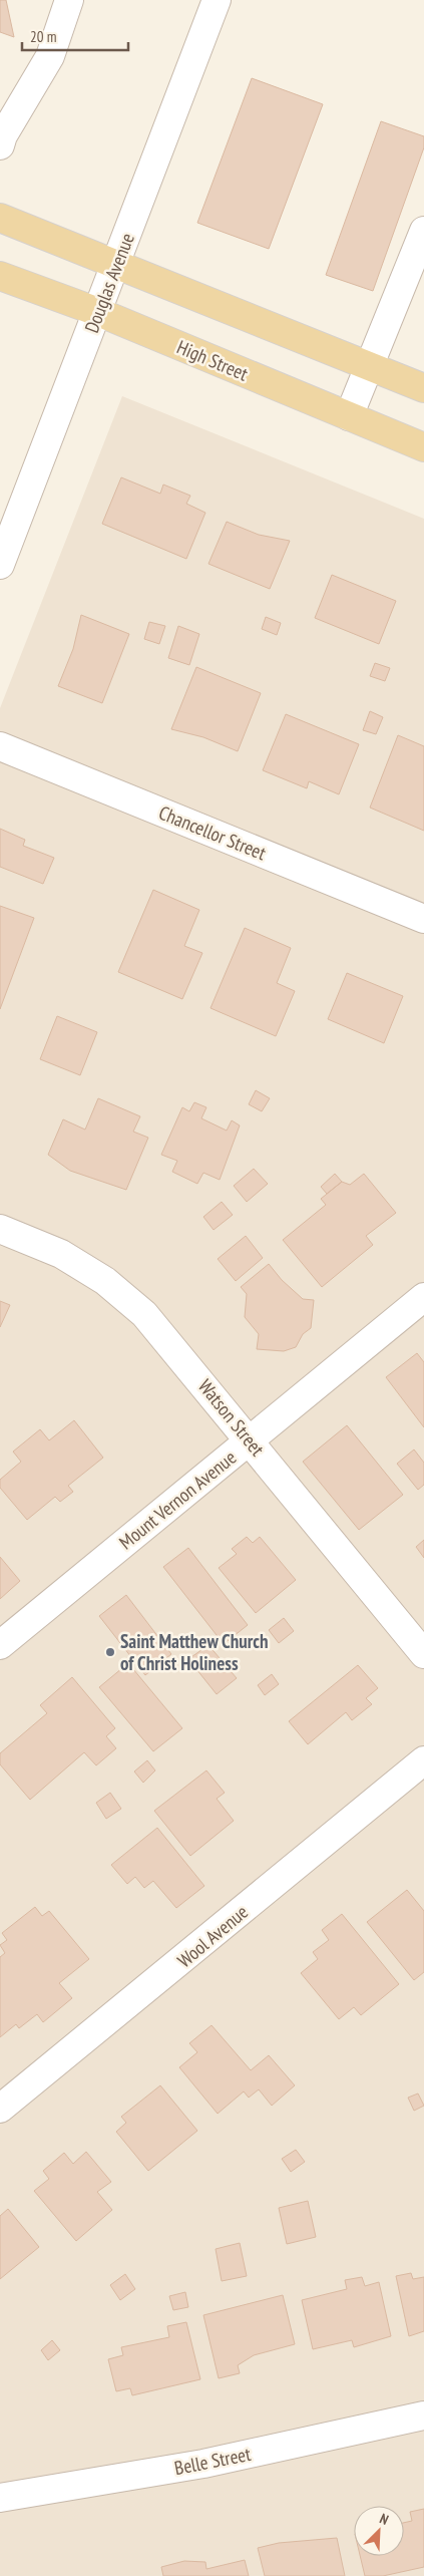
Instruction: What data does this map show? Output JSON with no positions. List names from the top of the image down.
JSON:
{
  "streets": {
    "main road": ["High Street"],
    "street": [
      "Douglas Avenue",
      "Chancellor Street",
      "Watson Street",
      "Mount Vernon Avenue",
      "Wool Avenue",
      "Belle Street"
    ]
  },
  "crossings": [
    ["Douglas Avenue", "High Street"],
    ["Watson Street", "Mount Vernon Avenue"]
  ],
  "places": ["Saint Matthew Church of Christ Holiness"],
  "scale_bar": "20 m",
  "north": "top right"
}
